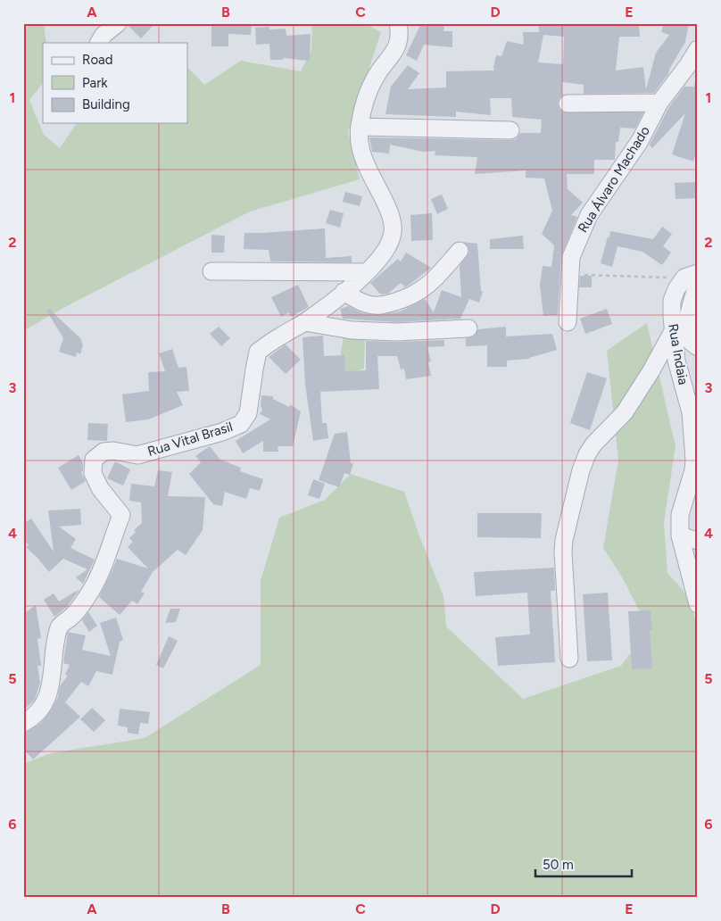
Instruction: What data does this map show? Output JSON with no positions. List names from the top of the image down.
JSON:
{
  "streets": {
    "street": ["Rua Álvaro Machado", "Rua Indaia", "Rua Vital Brasil"]
  },
  "legend": ["Road", "Park", "Building"],
  "scale_bar": "50 m",
  "grid": {
    "columns": [
      "A",
      "B",
      "C",
      "D",
      "E"
    ],
    "rows": [
      "1",
      "2",
      "3",
      "4",
      "5",
      "6"
    ]
  }
}
